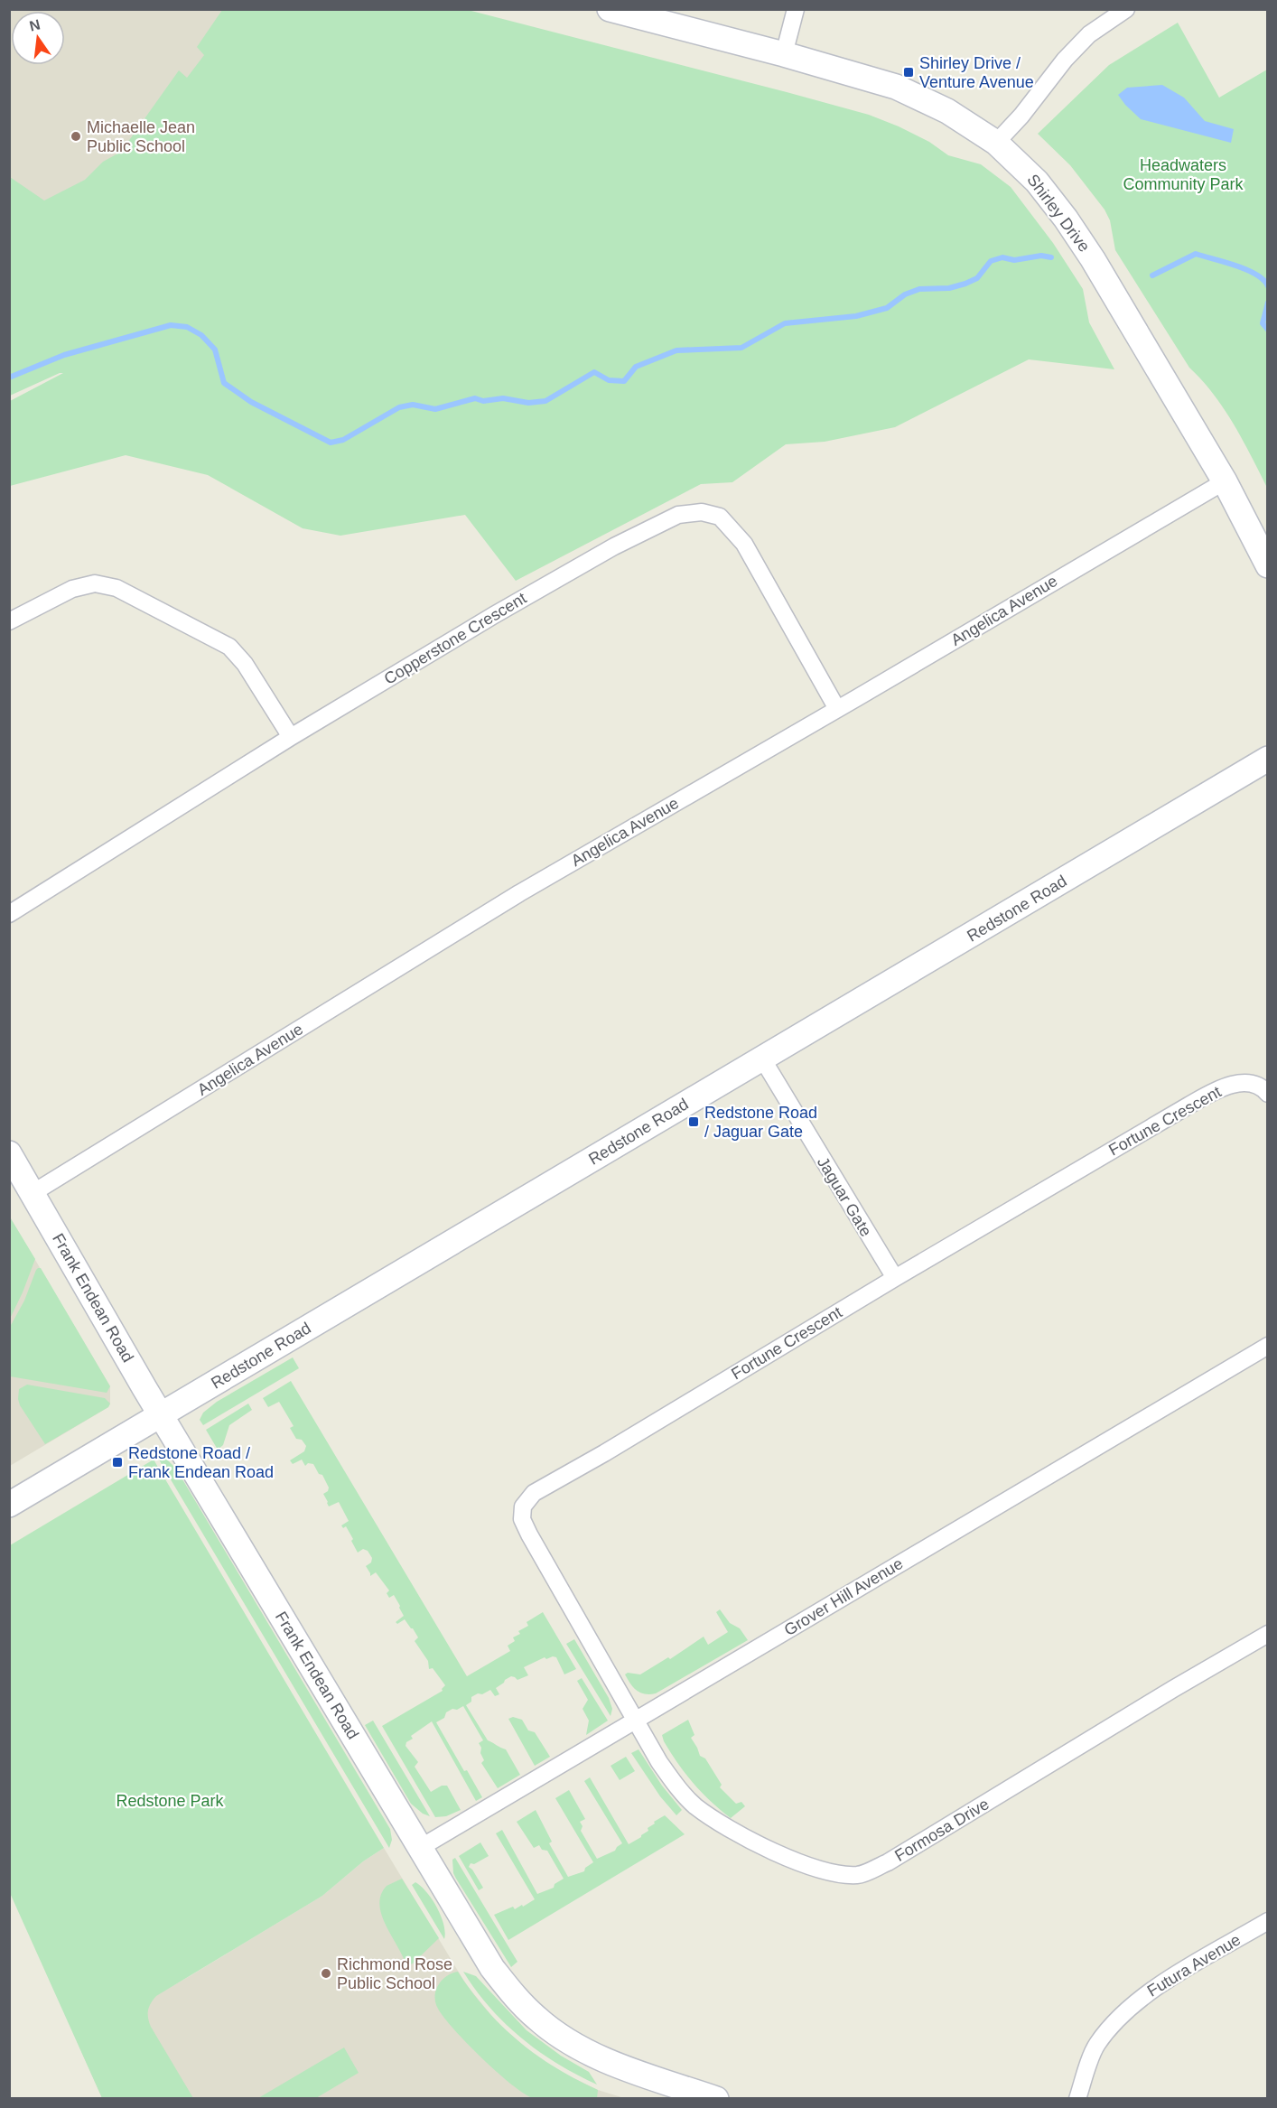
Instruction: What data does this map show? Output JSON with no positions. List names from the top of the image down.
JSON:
{
  "streets": {
    "street": [
      "Shirley Drive",
      "Angelica Avenue",
      "Copperstone Crescent",
      "Redstone Road",
      "Fortune Crescent",
      "Jaguar Gate",
      "Frank Endean Road",
      "Grover Hill Avenue",
      "Formosa Drive",
      "Futura Avenue"
    ]
  },
  "crossings": [
    ["Shirley Drive", "Angelica Avenue"],
    ["Angelica Avenue", "Copperstone Crescent"],
    ["Angelica Avenue", "Frank Endean Road"],
    ["Redstone Road", "Jaguar Gate"],
    ["Redstone Road", "Frank Endean Road"],
    ["Fortune Crescent", "Jaguar Gate"],
    ["Fortune Crescent", "Grover Hill Avenue"],
    ["Fortune Crescent", "Formosa Drive"],
    ["Frank Endean Road", "Grover Hill Avenue"],
    ["Grover Hill Avenue", "Formosa Drive"]
  ],
  "parks": ["Headwaters Community Park", "Redstone Park"],
  "places": {
    "transit": ["Shirley Drive / Venture Avenue", "Redstone Road / Jaguar Gate", "Redstone Road / Frank Endean Road"],
    "other": ["Michaelle Jean Public School", "Richmond Rose Public School"]
  },
  "north": "top"
}
